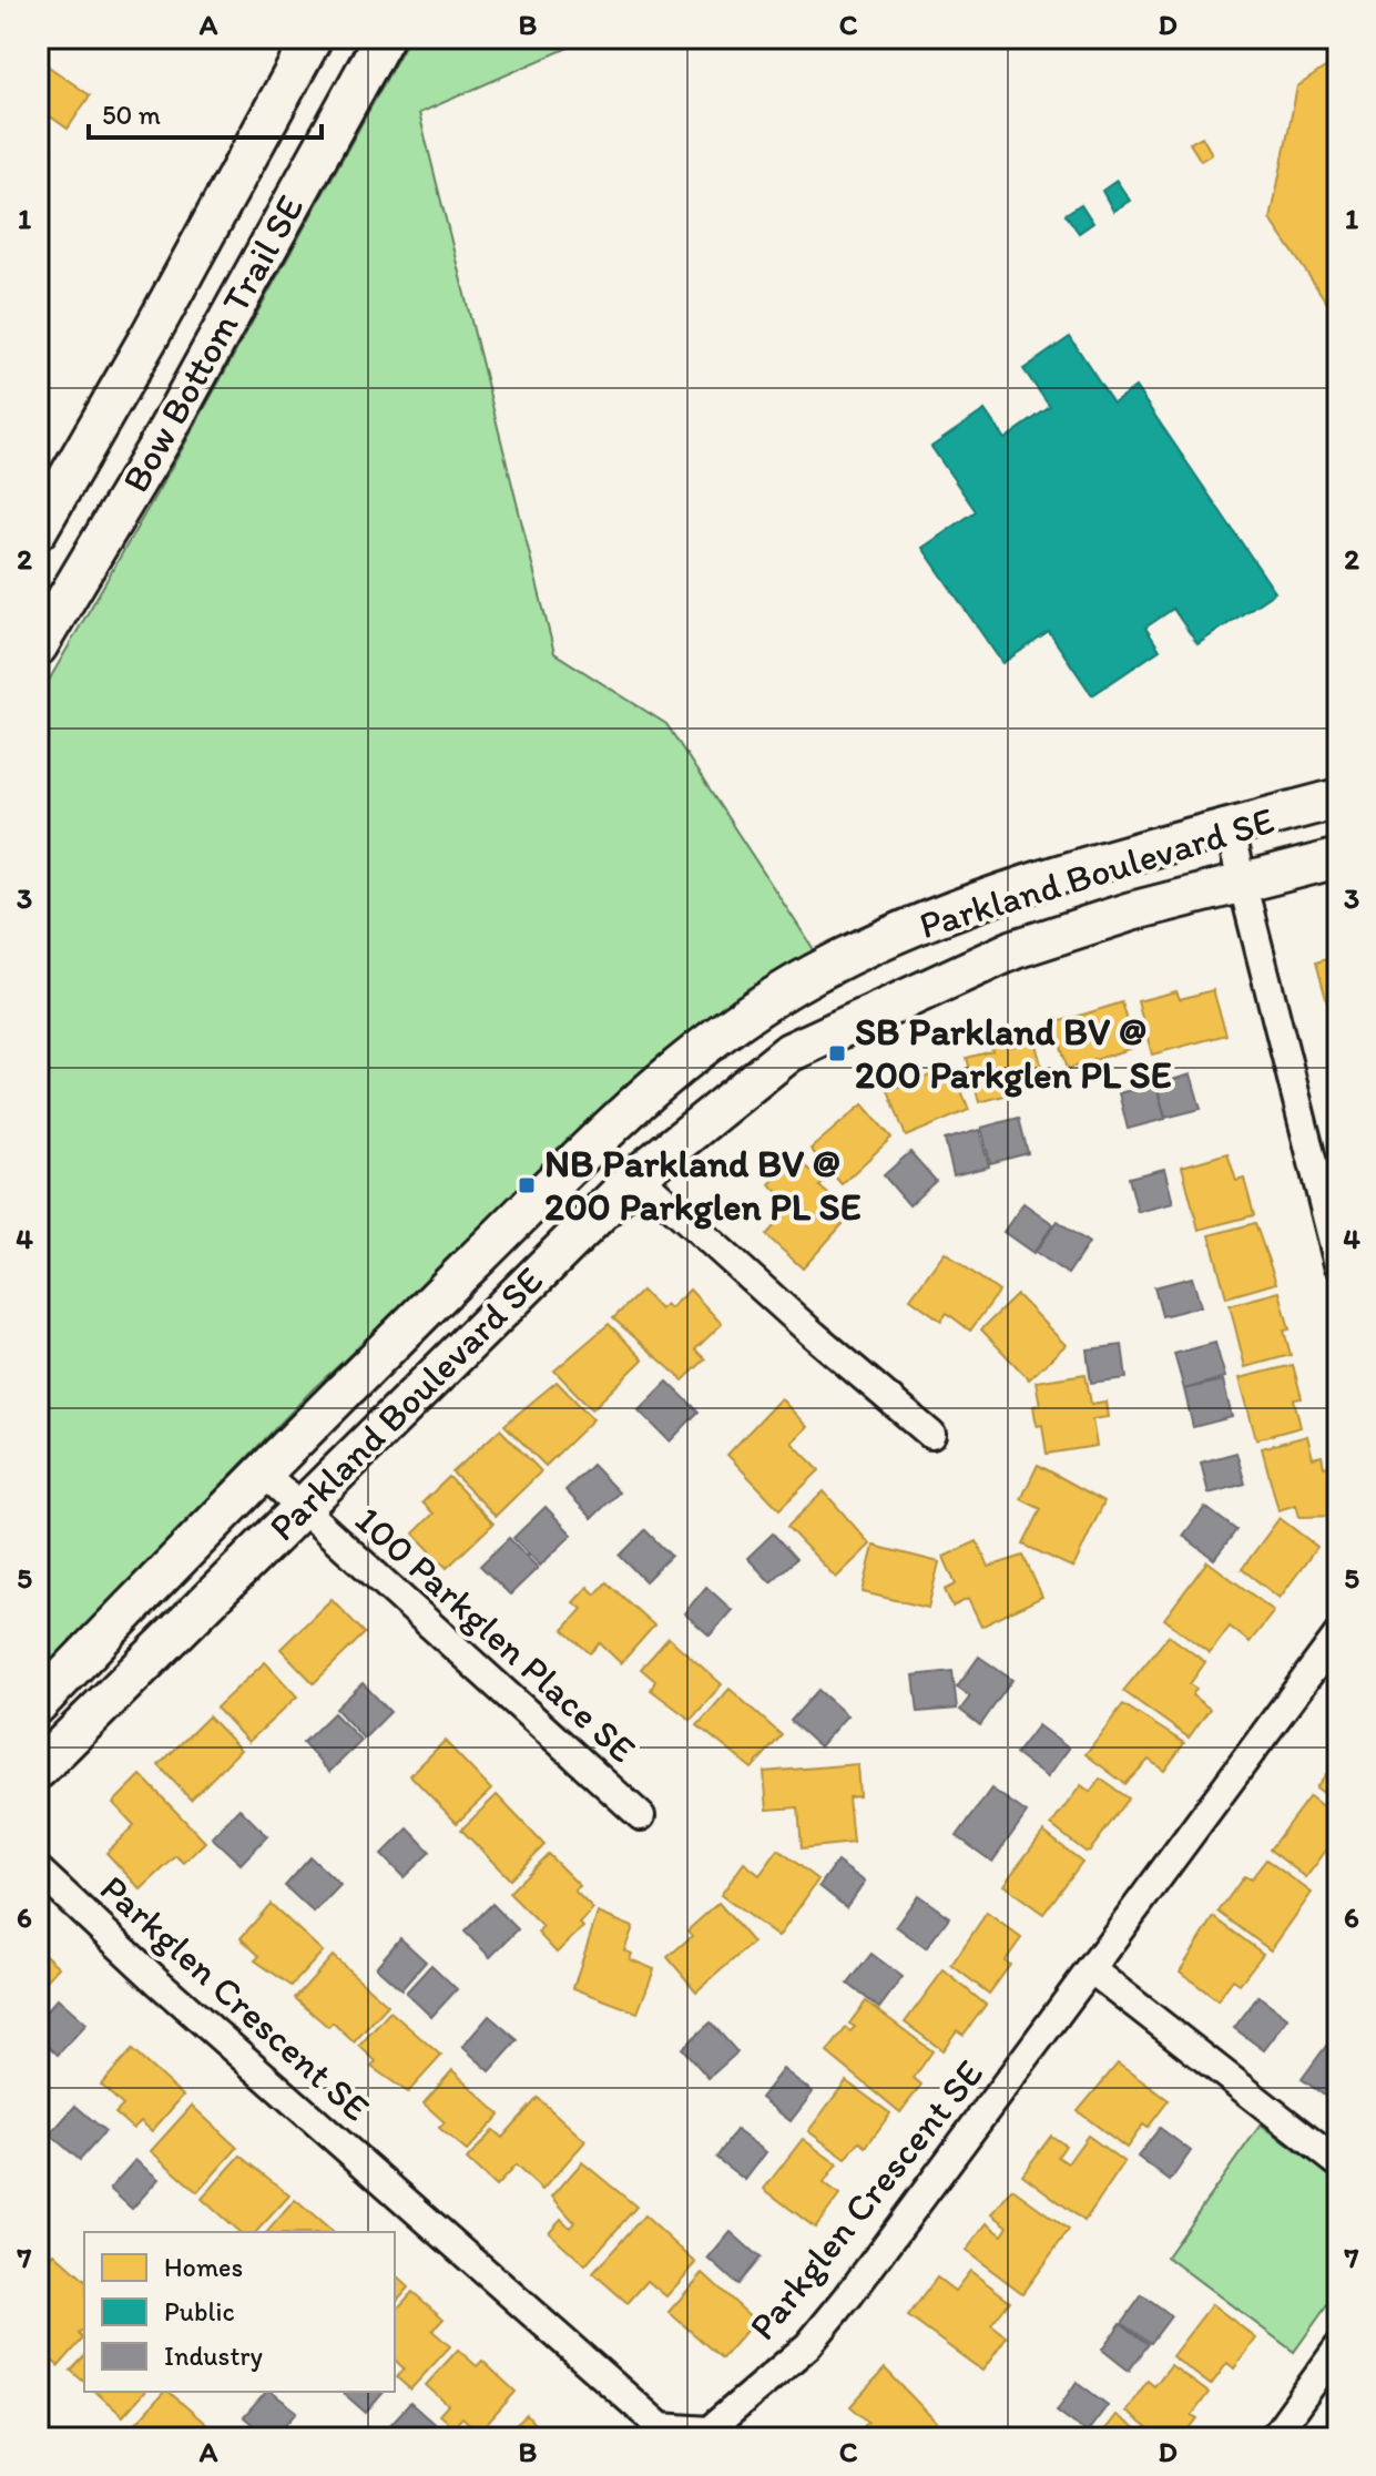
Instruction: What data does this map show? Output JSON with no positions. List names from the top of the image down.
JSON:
{
  "streets": {
    "street": [
      "Bow Bottom Trail SE",
      "Parkland Boulevard SE",
      "100 Parkglen Place SE",
      "Parkglen Crescent SE"
    ]
  },
  "crossings": [
    ["Parkland Boulevard SE", "100 Parkglen Place SE"]
  ],
  "places": {
    "transit": ["SB Parkland BV @ 200 Parkglen PL SE", "NB Parkland BV @ 200 Parkglen PL SE"]
  },
  "legend": ["Homes", "Public", "Industry"],
  "scale_bar": "50 m",
  "grid": {
    "columns": [
      "A",
      "B",
      "C",
      "D"
    ],
    "rows": [
      "1",
      "2",
      "3",
      "4",
      "5",
      "6",
      "7"
    ]
  }
}
